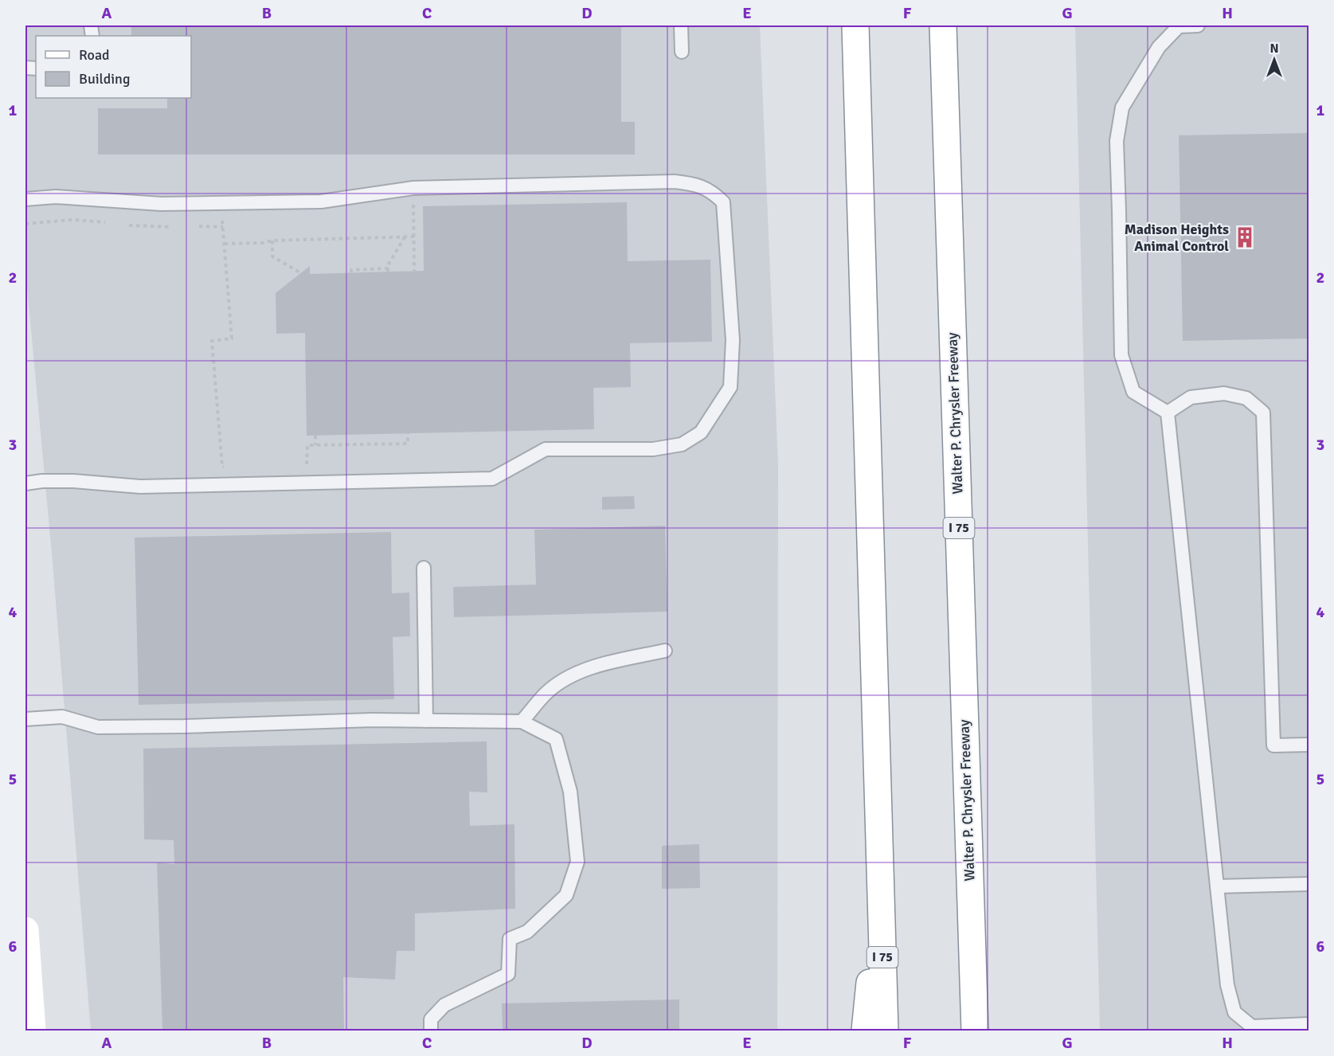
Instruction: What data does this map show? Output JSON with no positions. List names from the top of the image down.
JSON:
{
  "streets": {
    "main road": ["Walter P. Chrysler Freeway", "I 75"]
  },
  "places": {
    "building": ["Madison Heights Animal Control"]
  },
  "legend": ["Road", "Building"],
  "north": "top",
  "grid": {
    "columns": [
      "A",
      "B",
      "C",
      "D",
      "E",
      "F",
      "G",
      "H"
    ],
    "rows": [
      "1",
      "2",
      "3",
      "4",
      "5",
      "6"
    ]
  }
}
